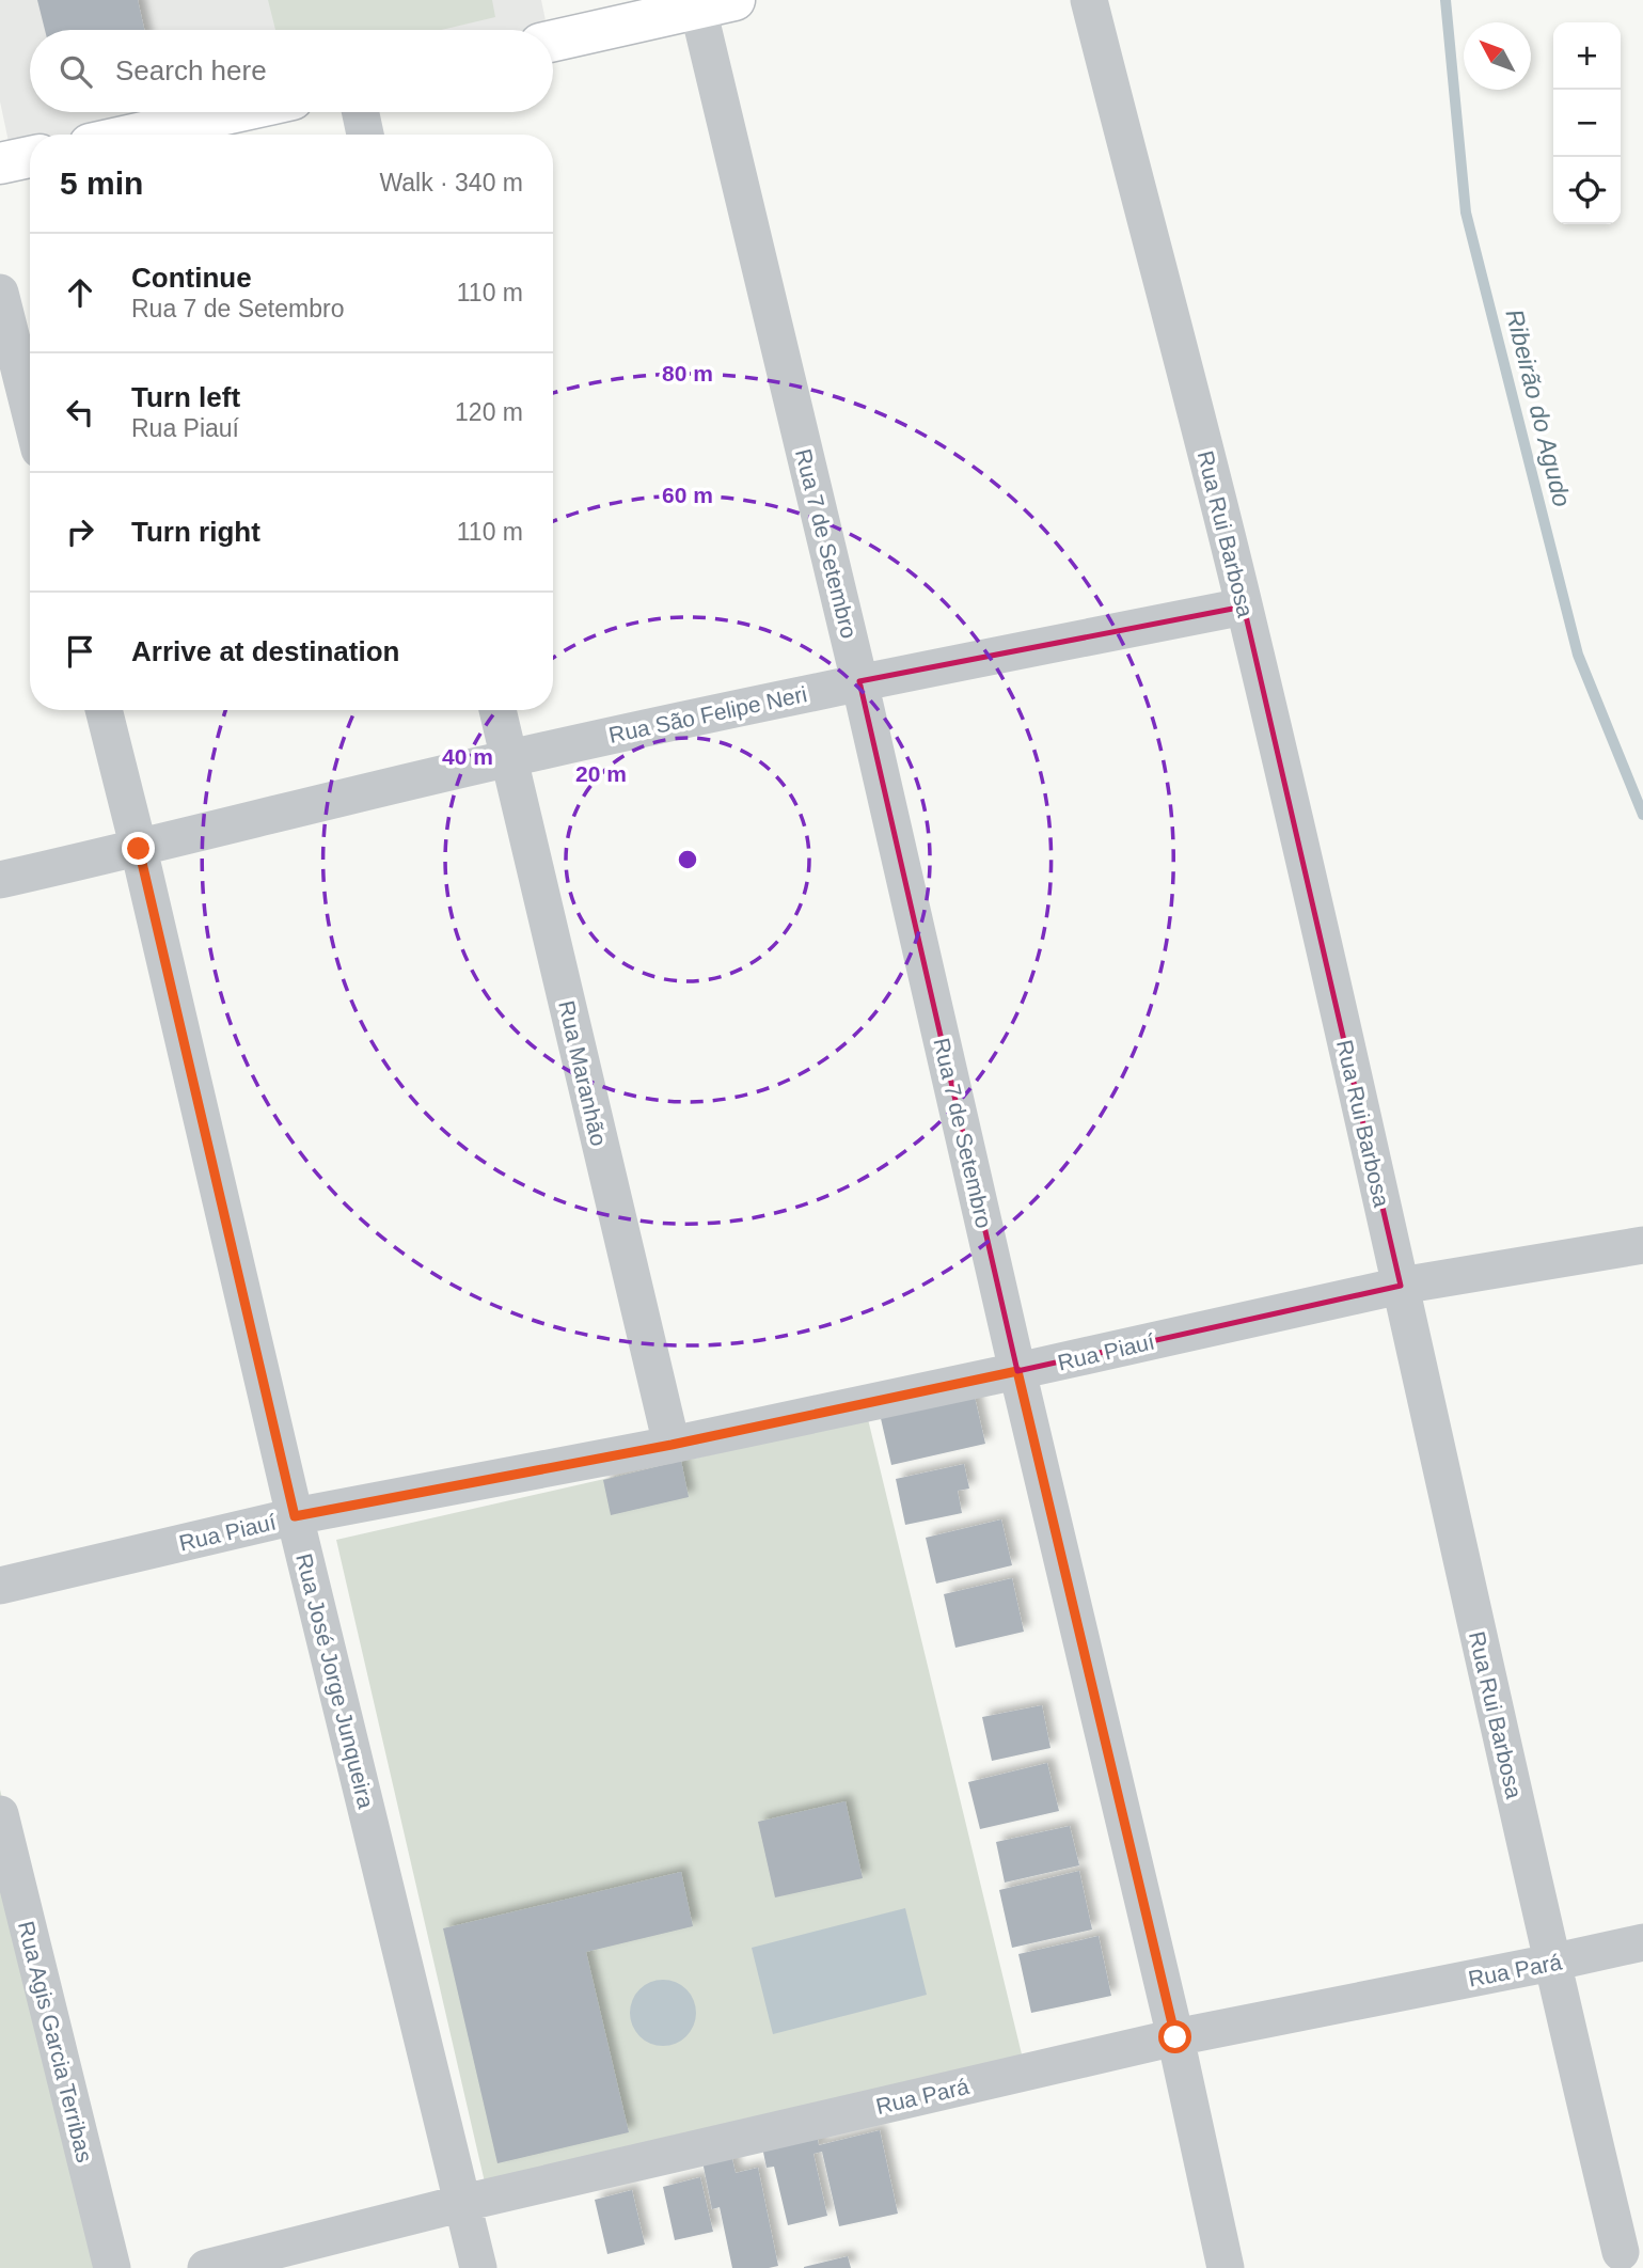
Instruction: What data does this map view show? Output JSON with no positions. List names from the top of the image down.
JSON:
{
  "streets": {
    "street": [
      "Rua Rui Barbosa",
      "Rua 7 de Setembro",
      "Rua São Felipe Neri",
      "Rua Maranhão",
      "Rua Piauí",
      "Rua José Jorge Junqueira",
      "Rua Pará",
      "Rua Agis Garcia Terribas"
    ]
  },
  "crossings": [
    ["Rua Rui Barbosa", "Rua São Felipe Neri"],
    ["Rua Rui Barbosa", "Rua Piauí"],
    ["Rua Rui Barbosa", "Rua Pará"],
    ["Rua 7 de Setembro", "Rua São Felipe Neri"],
    ["Rua 7 de Setembro", "Rua Piauí"],
    ["Rua 7 de Setembro", "Rua Pará"],
    ["Rua São Felipe Neri", "Rua Maranhão"],
    ["Rua São Felipe Neri", "Rua José Jorge Junqueira"],
    ["Rua Maranhão", "Rua Piauí"],
    ["Rua Piauí", "Rua José Jorge Junqueira"],
    ["Rua José Jorge Junqueira", "Rua Pará"]
  ],
  "water": ["Ribeirão do Agudo"],
  "north": "top left",
  "page": {
    "map_buttons": ["+", "−"],
    "search": "Search here",
    "heading": ["5 min", "Walk · 340 m"],
    "list": [
      ["Continue", "Rua 7 de Setembro", "110 m"],
      ["Turn left", "Rua Piauí", "120 m"],
      ["Turn right", "110 m"],
      "Arrive at destination"
    ]
  },
  "rings": [
    "80 m",
    "60 m",
    "40 m",
    "20 m"
  ]
}
